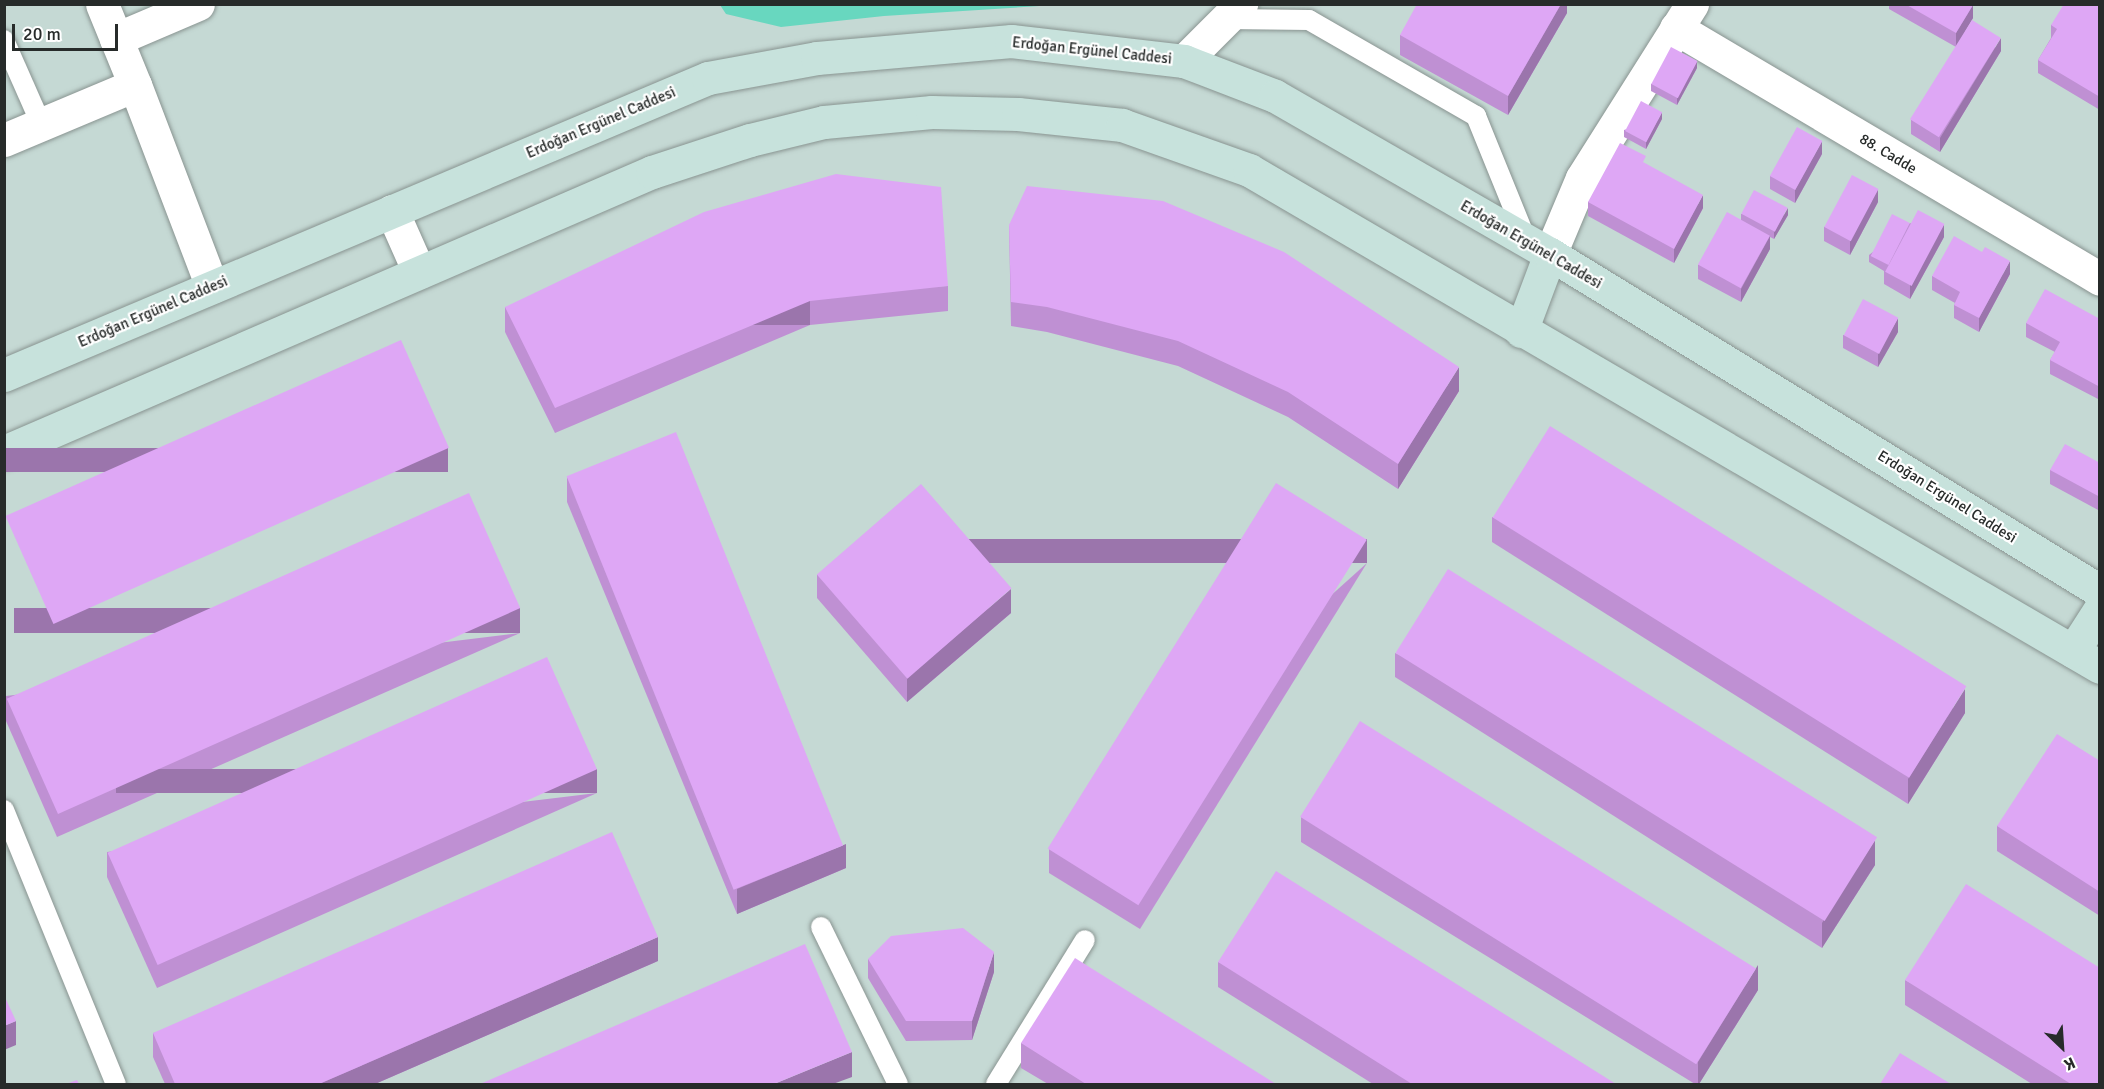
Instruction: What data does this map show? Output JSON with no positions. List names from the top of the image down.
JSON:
{
  "streets": {
    "main road": ["Erdoğan Ergünel Caddesi"],
    "street": ["88. Cadde"]
  },
  "scale_bar": "20 m",
  "north": "bottom right"
}
